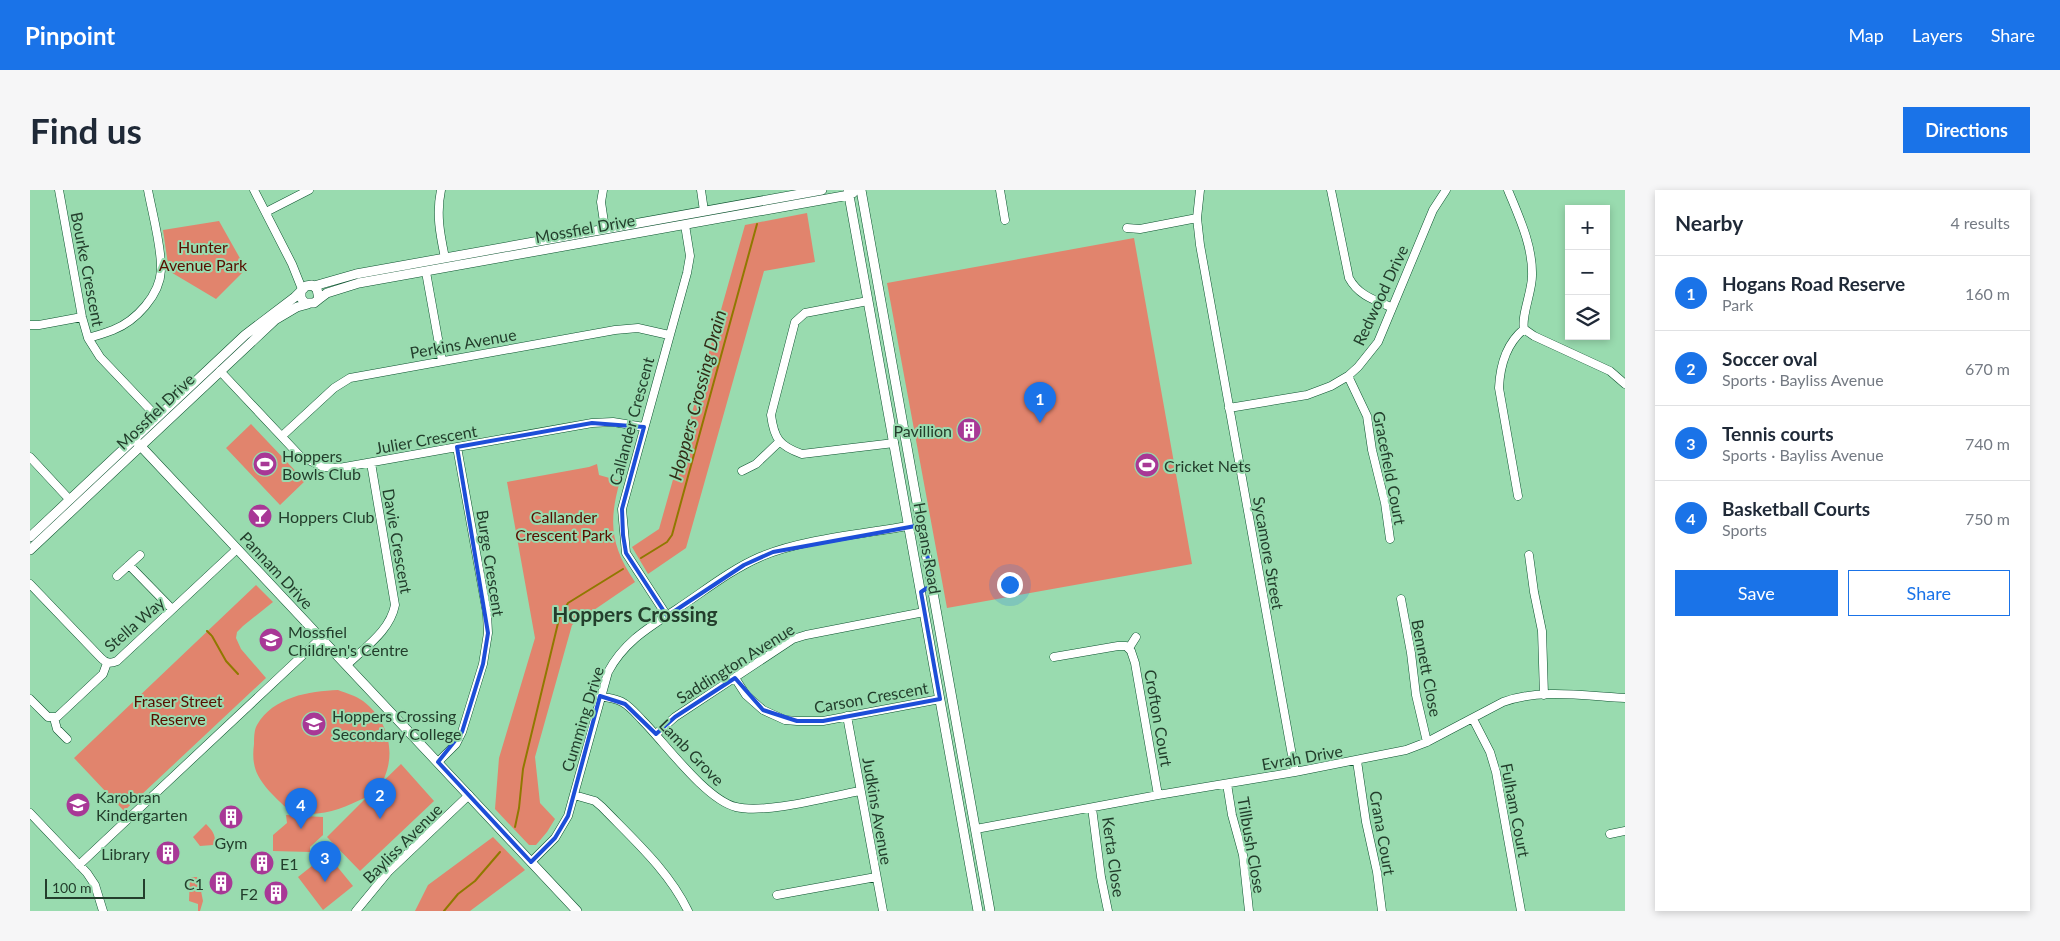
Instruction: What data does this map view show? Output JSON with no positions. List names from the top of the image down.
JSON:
{
  "streets": {
    "street": [
      "Mossfiel Drive",
      "Bourke Crescent",
      "Redwood Drive",
      "Perkins Avenue",
      "Callander Crescent",
      "Julier Crescent",
      "Gracefield Court",
      "Davie Crescent",
      "Hogans Road",
      "Sycamore Street",
      "Burge Crescent",
      "Pannam Drive",
      "Stella Way",
      "Saddington Avenue",
      "Bennett Close",
      "Carson Crescent",
      "Crofton Court",
      "Cumming Drive",
      "Lamb Grove",
      "Evrah Drive",
      "Fulham Court",
      "Judkins Avenue",
      "Crana Court",
      "Bayliss Avenue",
      "Tillbush Close",
      "Kerta Close"
    ]
  },
  "crossings": [
    ["Mossfiel Drive", "Bourke Crescent"],
    ["Mossfiel Drive", "Callander Crescent"],
    ["Mossfiel Drive", "Julier Crescent"],
    ["Mossfiel Drive", "Hogans Road"],
    ["Mossfiel Drive", "Pannam Drive"],
    ["Redwood Drive", "Gracefield Court"],
    ["Redwood Drive", "Sycamore Street"],
    ["Perkins Avenue", "Callander Crescent"],
    ["Perkins Avenue", "Julier Crescent"],
    ["Callander Crescent", "Julier Crescent"],
    ["Callander Crescent", "Cumming Drive"],
    ["Julier Crescent", "Davie Crescent"],
    ["Julier Crescent", "Burge Crescent"],
    ["Davie Crescent", "Pannam Drive"],
    ["Hogans Road", "Saddington Avenue"],
    ["Hogans Road", "Carson Crescent"],
    ["Hogans Road", "Cumming Drive"],
    ["Hogans Road", "Evrah Drive"],
    ["Sycamore Street", "Evrah Drive"],
    ["Burge Crescent", "Pannam Drive"],
    ["Pannam Drive", "Stella Way"],
    ["Pannam Drive", "Cumming Drive"],
    ["Pannam Drive", "Bayliss Avenue"],
    ["Saddington Avenue", "Carson Crescent"],
    ["Saddington Avenue", "Lamb Grove"],
    ["Bennett Close", "Evrah Drive"],
    ["Carson Crescent", "Judkins Avenue"],
    ["Crofton Court", "Evrah Drive"],
    ["Cumming Drive", "Lamb Grove"],
    ["Lamb Grove", "Judkins Avenue"],
    ["Evrah Drive", "Fulham Court"],
    ["Evrah Drive", "Crana Court"],
    ["Evrah Drive", "Tillbush Close"],
    ["Evrah Drive", "Kerta Close"]
  ],
  "districts": ["Hoppers Crossing"],
  "water": ["Hoppers Crossing Drain"],
  "parks": ["Hunter Avenue Park", "Callander Crescent Park", "Fraser Street Reserve"],
  "places": {
    "building": [
      "Pavillion",
      "Gym",
      "Library",
      "E1",
      "C1",
      "F2"
    ],
    "sports": ["Hoppers Bowls Club", "Cricket Nets"],
    "bar": ["Hoppers Club"],
    "school or university": ["Mossfiel Children's Centre", "Hoppers Crossing Secondary College", "Karobran Kindergarten"]
  },
  "scale_bar": "100 m",
  "page": {
    "header": "Pinpoint",
    "nav": ["Map", "Layers", "Share"],
    "buttons": [
      "Directions",
      ["Save", "Share"]
    ],
    "title": "Find us",
    "heading": ["Nearby", "4 results"],
    "map_buttons": ["+", "−"],
    "list": [
      {
        "mark": "1",
        "name": "Hogans Road Reserve",
        "note": "Park",
        "value": "160 m"
      },
      {
        "mark": "2",
        "name": "Soccer oval",
        "note": "Sports · Bayliss Avenue",
        "value": "670 m"
      },
      {
        "mark": "3",
        "name": "Tennis courts",
        "note": "Sports · Bayliss Avenue",
        "value": "740 m"
      },
      {
        "mark": "4",
        "name": "Basketball Courts",
        "note": "Sports",
        "value": "750 m"
      }
    ],
    "pins": [
      "1",
      "2",
      "4",
      "3"
    ],
    "scale": "100 m"
  }
}
